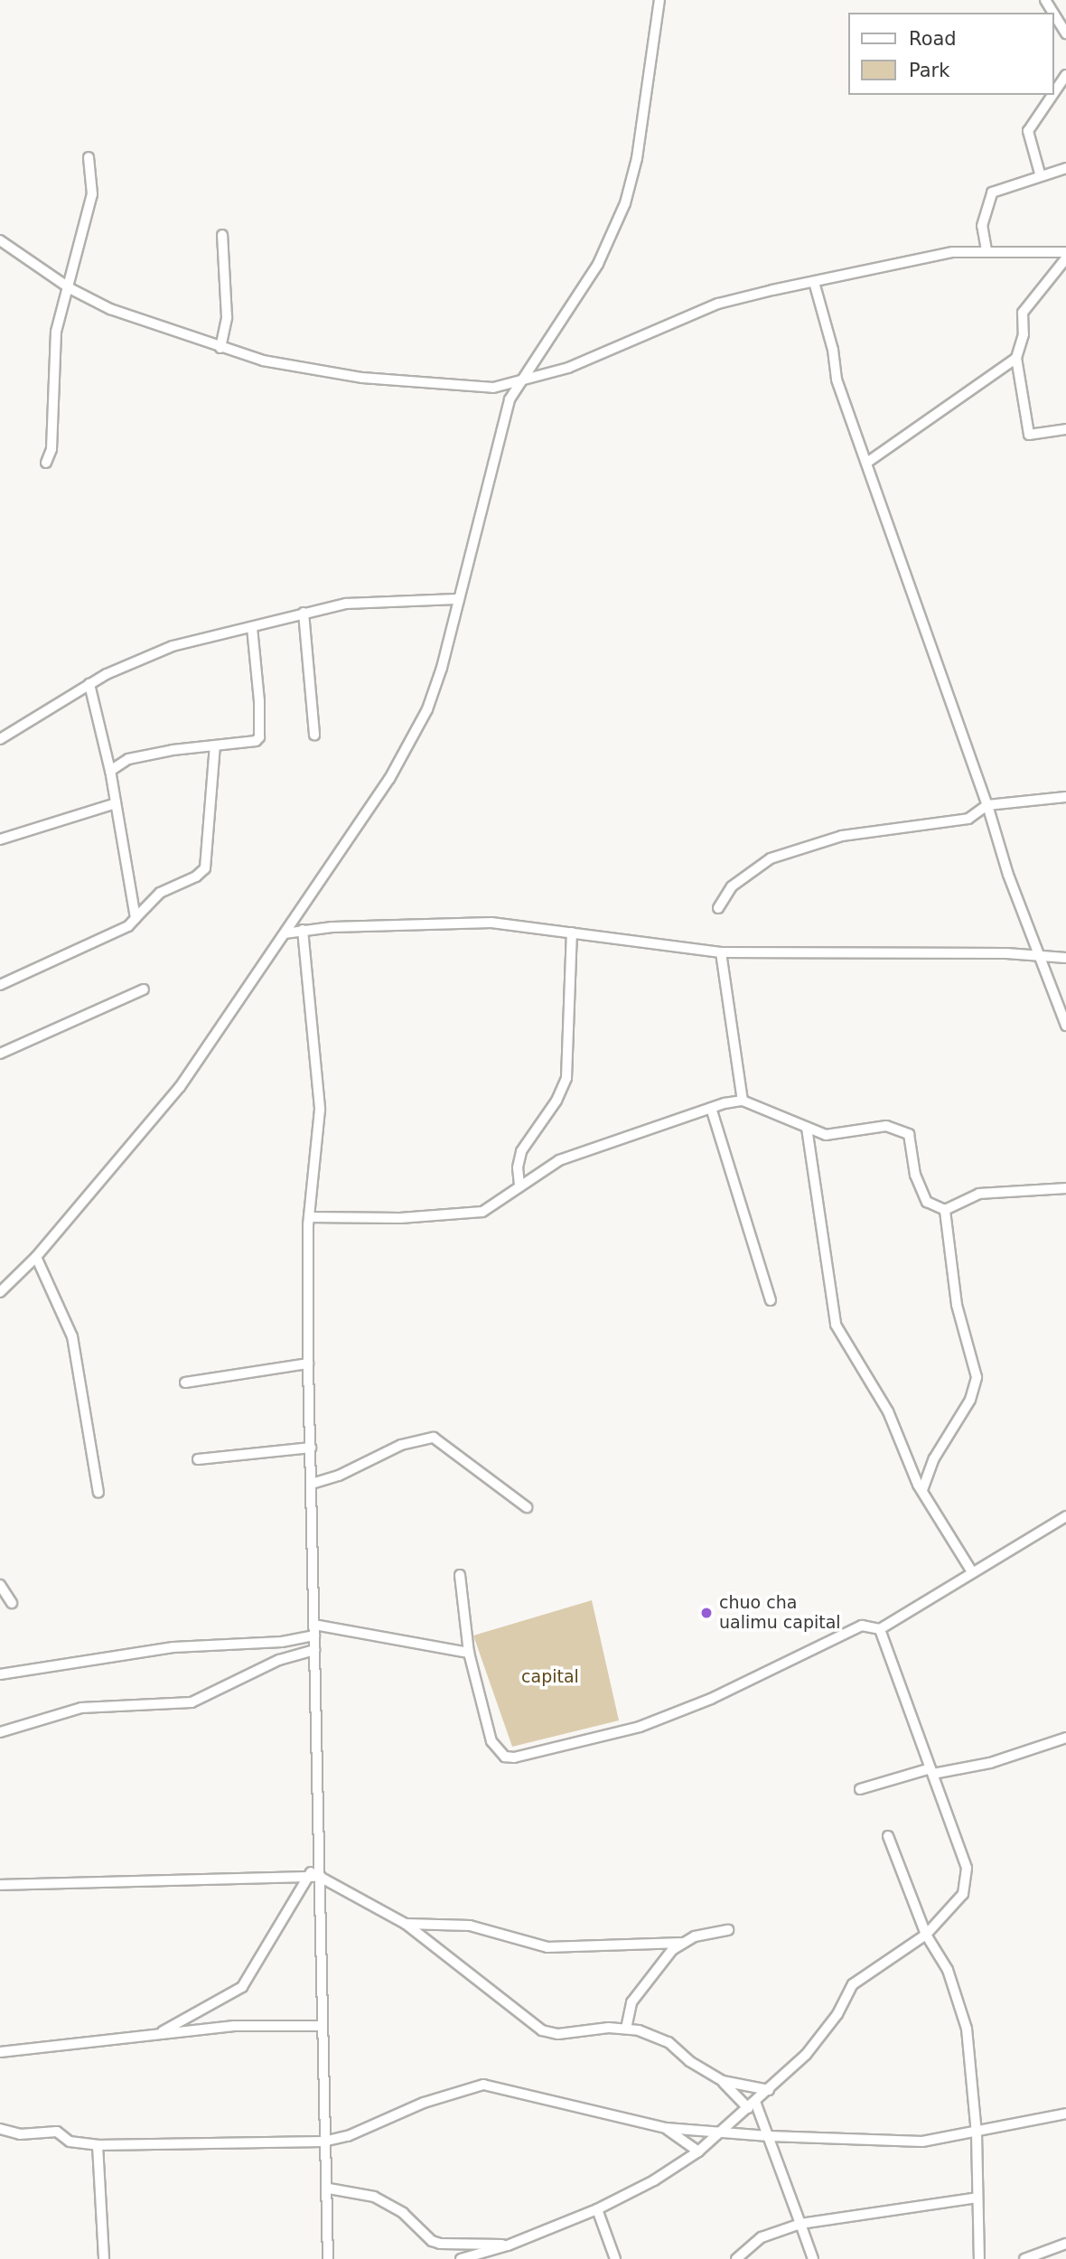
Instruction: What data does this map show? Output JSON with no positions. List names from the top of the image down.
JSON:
{
  "parks": ["capital"],
  "places": ["chuo cha ualimu capital"],
  "legend": ["Road", "Park"]
}
